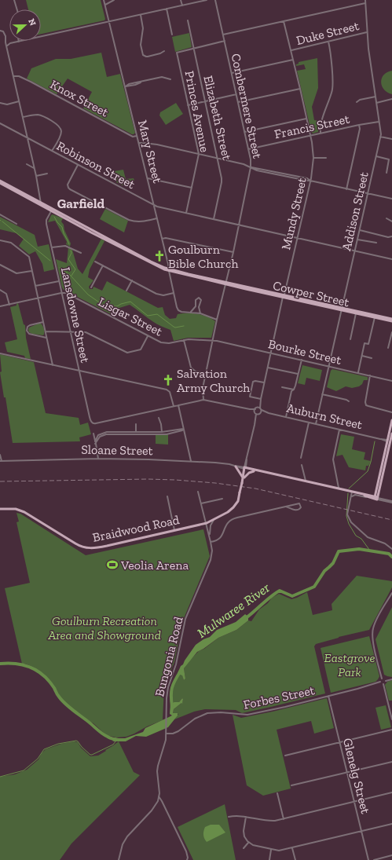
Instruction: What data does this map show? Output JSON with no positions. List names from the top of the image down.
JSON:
{
  "streets": {
    "main road": ["Cowper Street", "Sloane Street", "Braidwood Road"],
    "street": [
      "Duke Street",
      "Knox Street",
      "Combermere Street",
      "Princes Avenue",
      "Elizabeth Street",
      "Francis Street",
      "Mary Street",
      "Robinson Street",
      "Addison Street",
      "Mundy Street",
      "Lansdowne Street",
      "Lisgar Street",
      "Bourke Street",
      "Auburn Street",
      "Bungonia Road",
      "Forbes Street",
      "Glenelg Street"
    ]
  },
  "crossings": [
    ["Duke Street", "Addison Street"],
    ["Duke Street", "Mundy Street"],
    ["Knox Street", "Mary Street"],
    ["Combermere Street", "Francis Street"],
    ["Combermere Street", "Robinson Street"],
    ["Combermere Street", "Cowper Street"],
    ["Combermere Street", "Lisgar Street"],
    ["Combermere Street", "Bourke Street"],
    ["Princes Avenue", "Elizabeth Street"],
    ["Princes Avenue", "Robinson Street"],
    ["Elizabeth Street", "Robinson Street"],
    ["Francis Street", "Addison Street"],
    ["Francis Street", "Mundy Street"],
    ["Mary Street", "Robinson Street"],
    ["Mary Street", "Cowper Street"],
    ["Robinson Street", "Addison Street"],
    ["Robinson Street", "Mundy Street"],
    ["Addison Street", "Cowper Street"],
    ["Addison Street", "Bourke Street"],
    ["Addison Street", "Auburn Street"],
    ["Mundy Street", "Cowper Street"],
    ["Mundy Street", "Bourke Street"],
    ["Mundy Street", "Auburn Street"],
    ["Lansdowne Street", "Lisgar Street"],
    ["Lisgar Street", "Bourke Street"],
    ["Sloane Street", "Braidwood Road"],
    ["Braidwood Road", "Bungonia Road"],
    ["Bungonia Road", "Forbes Street"],
    ["Forbes Street", "Glenelg Street"]
  ],
  "districts": ["Garfield"],
  "water": ["Mulwaree River"],
  "parks": ["Goulburn Recreation Area and Showground", "Eastgrove Park"],
  "places": {
    "church": ["Goulburn Bible Church", "Salvation Army Church"],
    "sports": ["Veolia Arena"]
  },
  "north": "right"
}
